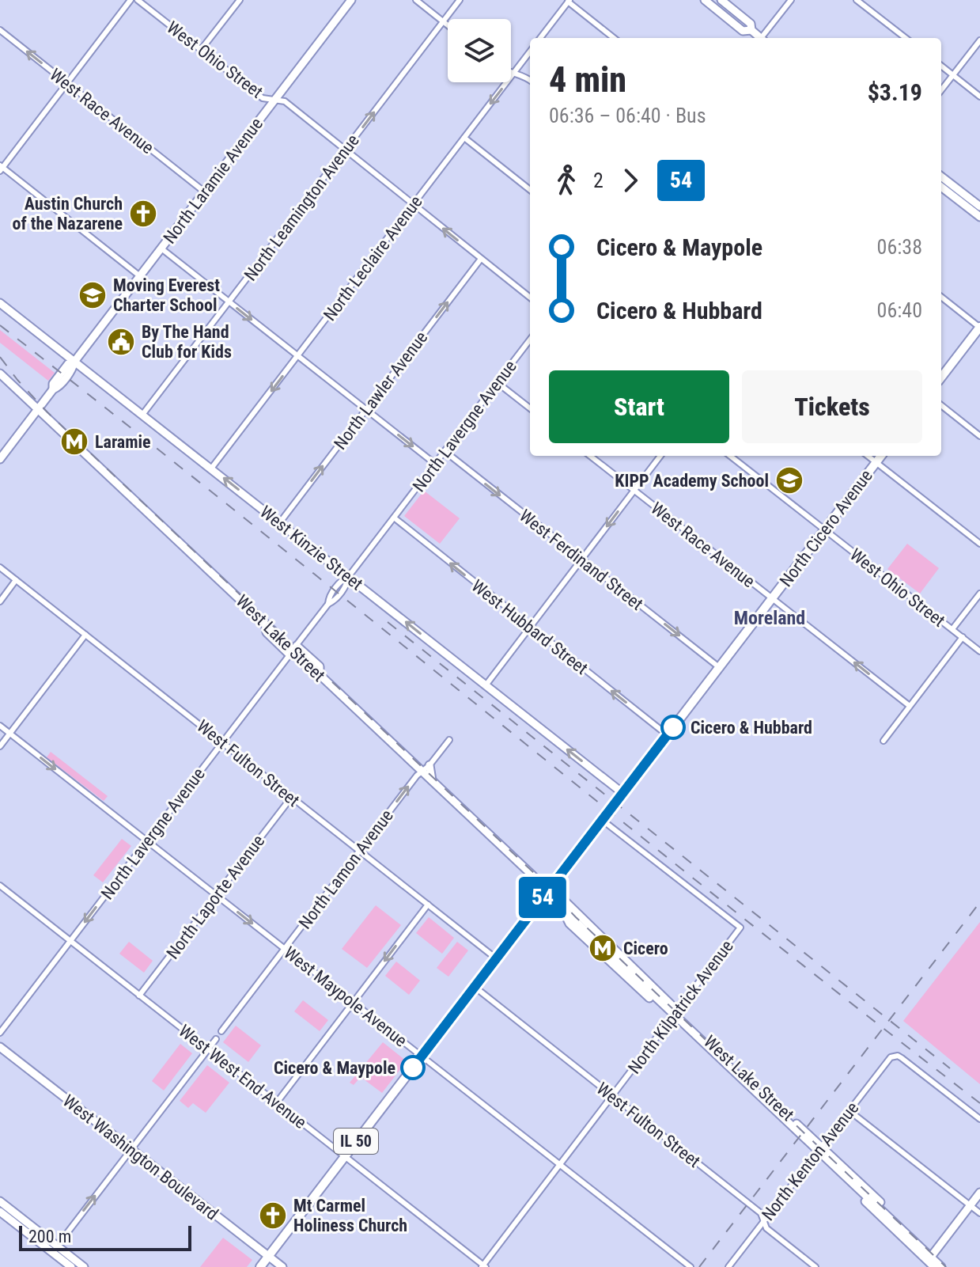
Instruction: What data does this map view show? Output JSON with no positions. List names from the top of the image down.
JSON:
{
  "streets": {
    "main road": [
      "North Laramie Avenue",
      "North Cicero Avenue",
      "West Kinzie Street",
      "West Lake Street",
      "IL 50",
      "West Washington Boulevard"
    ],
    "street": [
      "West Ohio Street",
      "West Race Avenue",
      "North Leamington Avenue",
      "North Leclaire Avenue",
      "North Lawler Avenue",
      "North Lavergne Avenue",
      "West Ferdinand Street",
      "West Hubbard Street",
      "West Fulton Street",
      "North Lamon Avenue",
      "North Laporte Avenue",
      "West Maypole Avenue",
      "North Kilpatrick Avenue",
      "West West End Avenue",
      "North Kenton Avenue"
    ]
  },
  "crossings": [
    ["West Ohio Street", "North Laramie Avenue"],
    ["West Ohio Street", "North Leamington Avenue"],
    ["West Ohio Street", "North Leclaire Avenue"],
    ["West Ohio Street", "North Lawler Avenue"],
    ["West Ohio Street", "North Cicero Avenue"],
    ["West Race Avenue", "North Laramie Avenue"],
    ["West Race Avenue", "North Cicero Avenue"],
    ["North Laramie Avenue", "West Kinzie Street"],
    ["North Laramie Avenue", "West Lake Street"],
    ["North Leamington Avenue", "West Kinzie Street"],
    ["North Leclaire Avenue", "West Kinzie Street"],
    ["North Lawler Avenue", "West Kinzie Street"],
    ["North Lavergne Avenue", "West Kinzie Street"],
    ["North Lavergne Avenue", "West Ferdinand Street"],
    ["North Lavergne Avenue", "West Hubbard Street"],
    ["North Lavergne Avenue", "West Lake Street"],
    ["North Lavergne Avenue", "West Fulton Street"],
    ["North Lavergne Avenue", "West Maypole Avenue"],
    ["North Lavergne Avenue", "West West End Avenue"],
    ["North Cicero Avenue", "West Kinzie Street"],
    ["North Cicero Avenue", "West Ferdinand Street"],
    ["North Cicero Avenue", "West Hubbard Street"],
    ["North Cicero Avenue", "West Lake Street"],
    ["North Cicero Avenue", "West Fulton Street"],
    ["North Cicero Avenue", "West Maypole Avenue"],
    ["North Cicero Avenue", "North Kilpatrick Avenue"],
    ["North Cicero Avenue", "West West End Avenue"],
    ["North Cicero Avenue", "West Washington Boulevard"],
    ["West Lake Street", "North Lamon Avenue"],
    ["West Lake Street", "North Kilpatrick Avenue"],
    ["West Lake Street", "North Kenton Avenue"],
    ["West Fulton Street", "North Lamon Avenue"],
    ["West Fulton Street", "North Laporte Avenue"],
    ["West Fulton Street", "North Kilpatrick Avenue"],
    ["West Fulton Street", "North Kenton Avenue"],
    ["North Lamon Avenue", "West Maypole Avenue"],
    ["North Laporte Avenue", "West Maypole Avenue"],
    ["North Laporte Avenue", "West West End Avenue"],
    ["West Maypole Avenue", "North Kilpatrick Avenue"],
    ["North Kilpatrick Avenue", "West West End Avenue"]
  ],
  "one_way": [
    "West Race Avenue",
    "North Leclaire Avenue",
    "North Lawler Avenue",
    "West Kinzie Street",
    "West Ferdinand Street",
    "West Hubbard Street"
  ],
  "districts": ["Moreland"],
  "places": {
    "church": ["Austin Church of the Nazarene", "Mt Carmel Holiness Church"],
    "school or university": ["Moving Everest Charter School", "KIPP Academy School"],
    "public building": ["By The Hand Club for Kids"],
    "metro station": ["Laramie", "Cicero"],
    "other": ["Cicero & Hubbard", "Cicero & Maypole"]
  },
  "lines": ["bus line 54"],
  "scale_bar": "200 m",
  "page": {
    "on_map": "54",
    "heading": ["4 min", "06:36 – 06:40 · Bus", "$3.19"],
    "legs": ["2", "54"],
    "list": [
      {
        "name": "Cicero & Maypole",
        "value": "06:38"
      },
      {
        "name": "Cicero & Hubbard",
        "value": "06:40"
      }
    ],
    "buttons": ["Start", "Tickets"],
    "scale": "200 m"
  }
}
